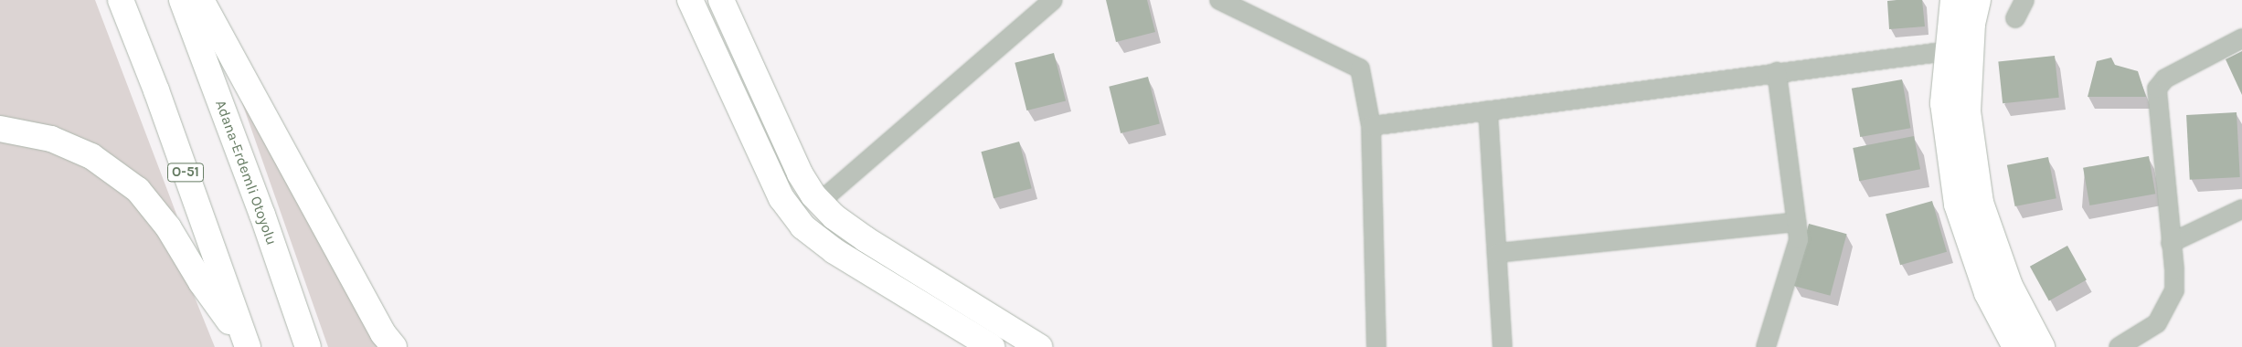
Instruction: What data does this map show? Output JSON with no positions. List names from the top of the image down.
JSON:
{
  "streets": {
    "main road": ["O-51", "Adana-Erdemli Otoyolu"]
  }
}
